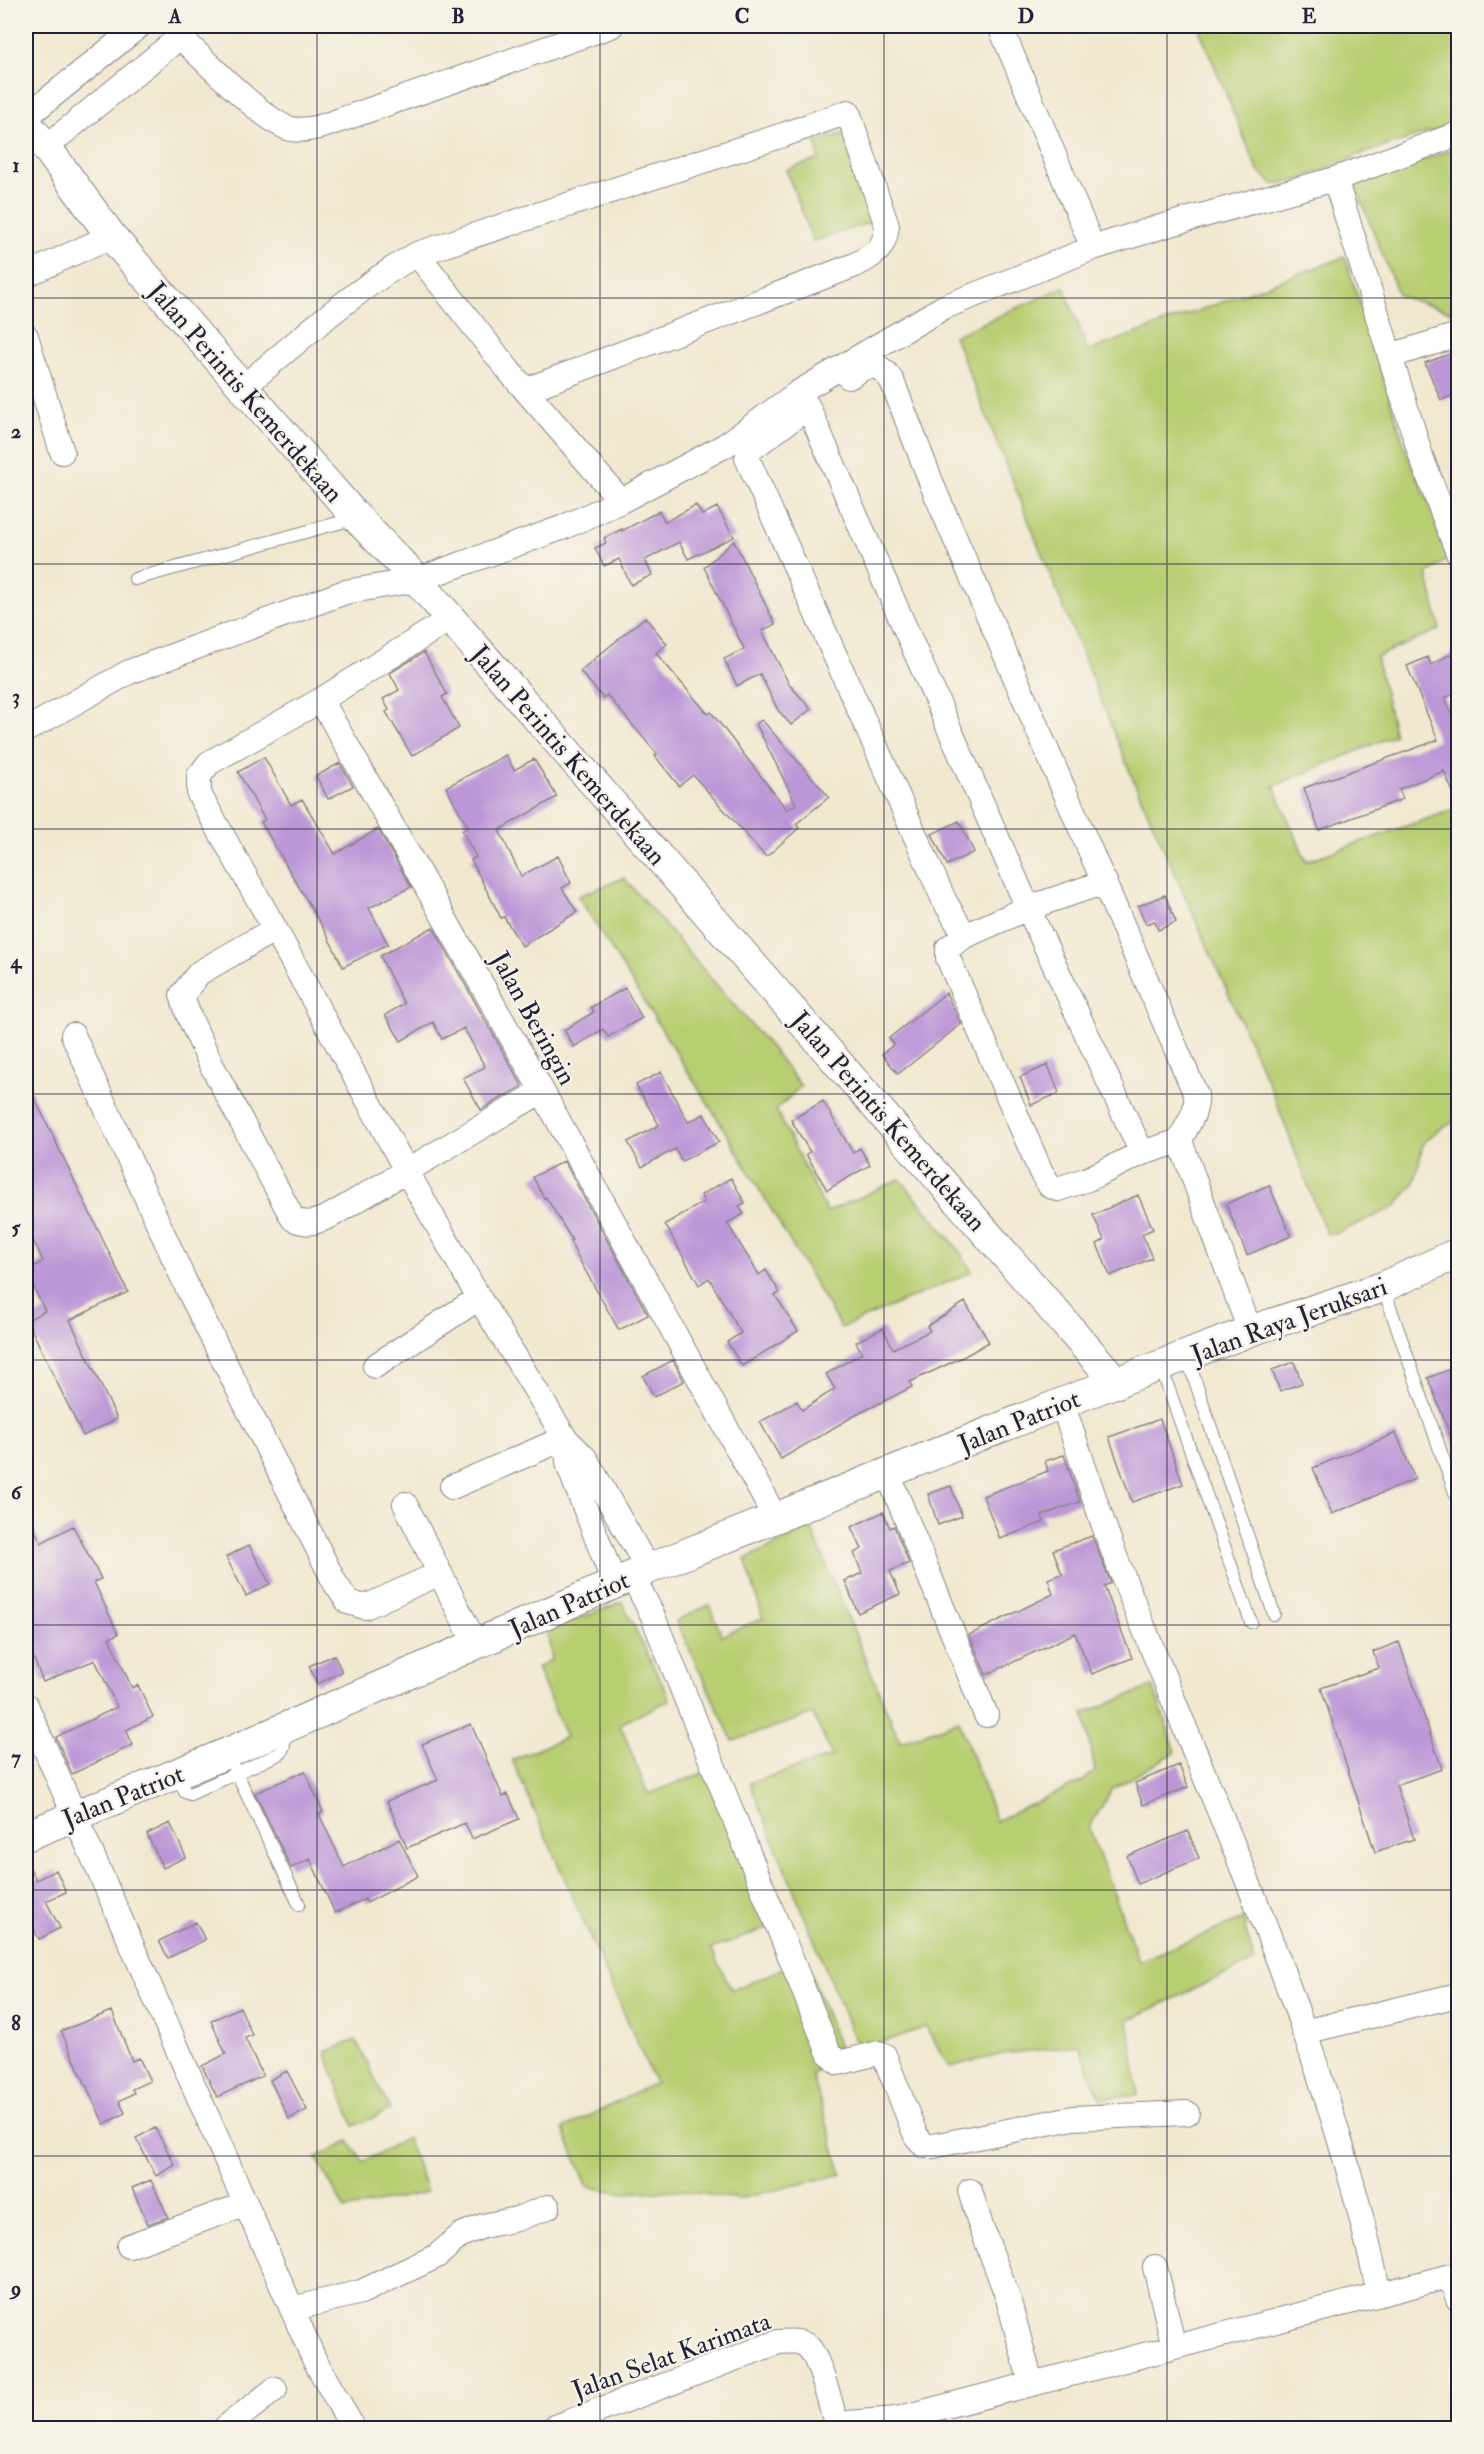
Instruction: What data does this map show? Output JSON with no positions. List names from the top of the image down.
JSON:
{
  "streets": {
    "street": [
      "Jalan Perintis Kemerdekaan",
      "Jalan Beringin",
      "Jalan Raya Jeruksari",
      "Jalan Patriot",
      "Jalan Selat Karimata"
    ]
  },
  "crossings": [
    ["Jalan Perintis Kemerdekaan", "Jalan Raya Jeruksari"],
    ["Jalan Perintis Kemerdekaan", "Jalan Patriot"],
    ["Jalan Beringin", "Jalan Patriot"],
    ["Jalan Raya Jeruksari", "Jalan Patriot"]
  ],
  "grid": {
    "columns": [
      "A",
      "B",
      "C",
      "D",
      "E"
    ],
    "rows": [
      "1",
      "2",
      "3",
      "4",
      "5",
      "6",
      "7",
      "8",
      "9"
    ]
  }
}
